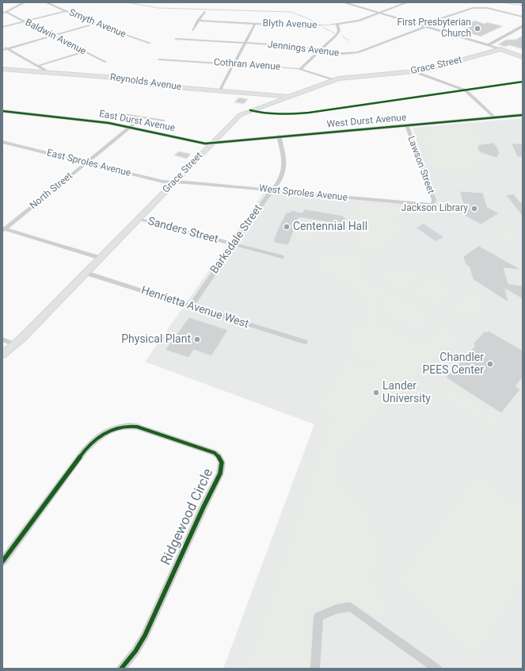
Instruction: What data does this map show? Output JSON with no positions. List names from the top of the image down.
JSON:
{
  "streets": {
    "main road": ["Grace Street", "Reynolds Avenue"],
    "street": [
      "Smyth Avenue",
      "Blyth Avenue",
      "Baldwin Avenue",
      "Jennings Avenue",
      "Cothran Avenue",
      "East Durst Avenue",
      "West Durst Avenue",
      "East Sproles Avenue",
      "Lawson Street",
      "North Street",
      "West Sproles Avenue",
      "Sanders Street",
      "Barksdale Street",
      "Henrietta Avenue West",
      "Ridgewood Circle"
    ]
  },
  "crossings": [
    ["Cothran Avenue", "Grace Street"],
    ["Grace Street", "Reynolds Avenue"],
    ["Grace Street", "East Durst Avenue"],
    ["Grace Street", "West Durst Avenue"],
    ["Grace Street", "East Sproles Avenue"],
    ["Grace Street", "West Sproles Avenue"],
    ["Grace Street", "Sanders Street"],
    ["Grace Street", "Henrietta Avenue West"],
    ["East Durst Avenue", "West Durst Avenue"],
    ["East Durst Avenue", "North Street"],
    ["West Durst Avenue", "Lawson Street"],
    ["West Durst Avenue", "Barksdale Street"],
    ["East Sproles Avenue", "North Street"],
    ["East Sproles Avenue", "West Sproles Avenue"],
    ["Lawson Street", "West Sproles Avenue"],
    ["West Sproles Avenue", "Barksdale Street"],
    ["Sanders Street", "Barksdale Street"],
    ["Barksdale Street", "Henrietta Avenue West"]
  ],
  "places": [
    "First Presbyterian Church",
    "Jackson Library",
    "Centennial Hall",
    "Physical Plant",
    "Chandler PEES Center",
    "Lander University"
  ]
}
